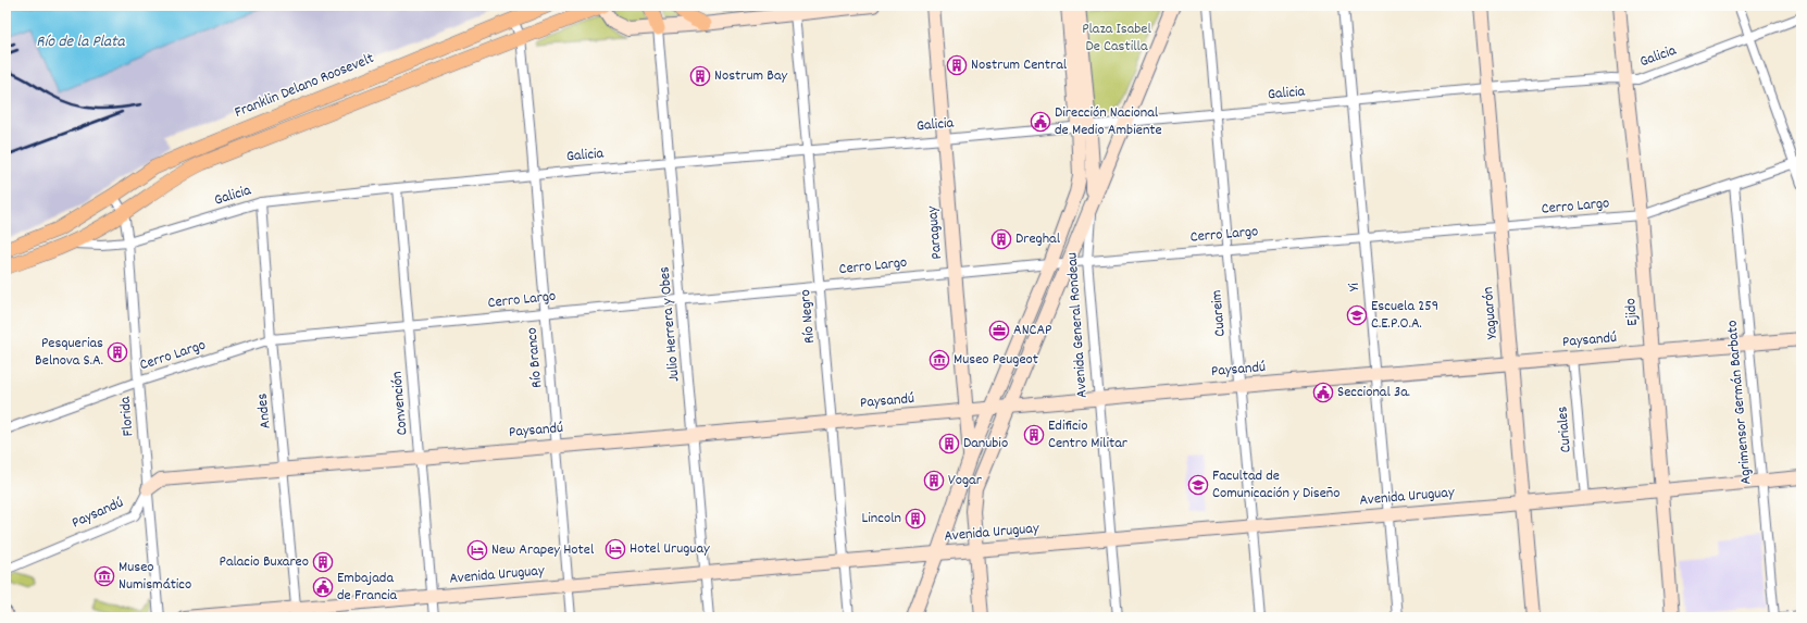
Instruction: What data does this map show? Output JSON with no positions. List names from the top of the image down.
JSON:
{
  "streets": {
    "main road": ["Franklin Delano Roosevelt"],
    "street": [
      "Galicia",
      "Cerro Largo",
      "Paraguay",
      "Yi",
      "Ejido",
      "Cuareim",
      "Yaguarón",
      "Río Negro",
      "Julio Herrera y Obes",
      "Avenida General Rondeau",
      "Paysandú",
      "Río Branco",
      "Agrimensor Germán Barbato",
      "Convención",
      "Andes",
      "Florida",
      "Curiales",
      "Avenida Uruguay"
    ]
  },
  "crossings": [
    ["Galicia", "Paraguay"],
    ["Galicia", "Yi"],
    ["Galicia", "Ejido"],
    ["Galicia", "Cuareim"],
    ["Galicia", "Yaguarón"],
    ["Galicia", "Río Negro"],
    ["Galicia", "Julio Herrera y Obes"],
    ["Galicia", "Avenida General Rondeau"],
    ["Galicia", "Río Branco"],
    ["Galicia", "Convención"],
    ["Galicia", "Andes"],
    ["Galicia", "Florida"],
    ["Franklin Delano Roosevelt", "Río Branco"],
    ["Cerro Largo", "Paraguay"],
    ["Cerro Largo", "Yi"],
    ["Cerro Largo", "Ejido"],
    ["Cerro Largo", "Cuareim"],
    ["Cerro Largo", "Yaguarón"],
    ["Cerro Largo", "Río Negro"],
    ["Cerro Largo", "Julio Herrera y Obes"],
    ["Cerro Largo", "Avenida General Rondeau"],
    ["Cerro Largo", "Río Branco"],
    ["Cerro Largo", "Agrimensor Germán Barbato"],
    ["Cerro Largo", "Convención"],
    ["Cerro Largo", "Andes"],
    ["Cerro Largo", "Florida"],
    ["Paraguay", "Paysandú"],
    ["Yi", "Paysandú"],
    ["Yi", "Avenida Uruguay"],
    ["Ejido", "Paysandú"],
    ["Ejido", "Avenida Uruguay"],
    ["Cuareim", "Paysandú"],
    ["Cuareim", "Avenida Uruguay"],
    ["Yaguarón", "Paysandú"],
    ["Yaguarón", "Avenida Uruguay"],
    ["Río Negro", "Paysandú"],
    ["Río Negro", "Avenida Uruguay"],
    ["Julio Herrera y Obes", "Paysandú"],
    ["Julio Herrera y Obes", "Avenida Uruguay"],
    ["Avenida General Rondeau", "Paysandú"],
    ["Avenida General Rondeau", "Avenida Uruguay"],
    ["Paysandú", "Río Branco"],
    ["Paysandú", "Agrimensor Germán Barbato"],
    ["Paysandú", "Convención"],
    ["Paysandú", "Andes"],
    ["Paysandú", "Florida"],
    ["Paysandú", "Curiales"],
    ["Río Branco", "Avenida Uruguay"],
    ["Agrimensor Germán Barbato", "Avenida Uruguay"],
    ["Convención", "Avenida Uruguay"],
    ["Andes", "Avenida Uruguay"],
    ["Curiales", "Avenida Uruguay"]
  ],
  "water": ["Río de la Plata"],
  "parks": ["Plaza Isabel De Castilla"],
  "places": {
    "building": [
      "Nostrum Central",
      "Nostrum Bay",
      "Dreghal",
      "Pesquerias Belnova S.A.",
      "Edificio Centro Militar",
      "Danubio",
      "Vogar",
      "Lincoln",
      "Palacio Buxareo"
    ],
    "public building": ["Dirección Nacional de Medio Ambiente", "Seccional 3a.", "Embajada de Francia"],
    "school or university": ["Escuela 259 C.E.P.O.A.", "Facultad de Comunicación y Diseño"],
    "office": ["ANCAP"],
    "museum": ["Museo Peugeot", "Museo Numismático"],
    "hotel": ["Hotel Uruguay", "New Arapey Hotel"]
  }
}
